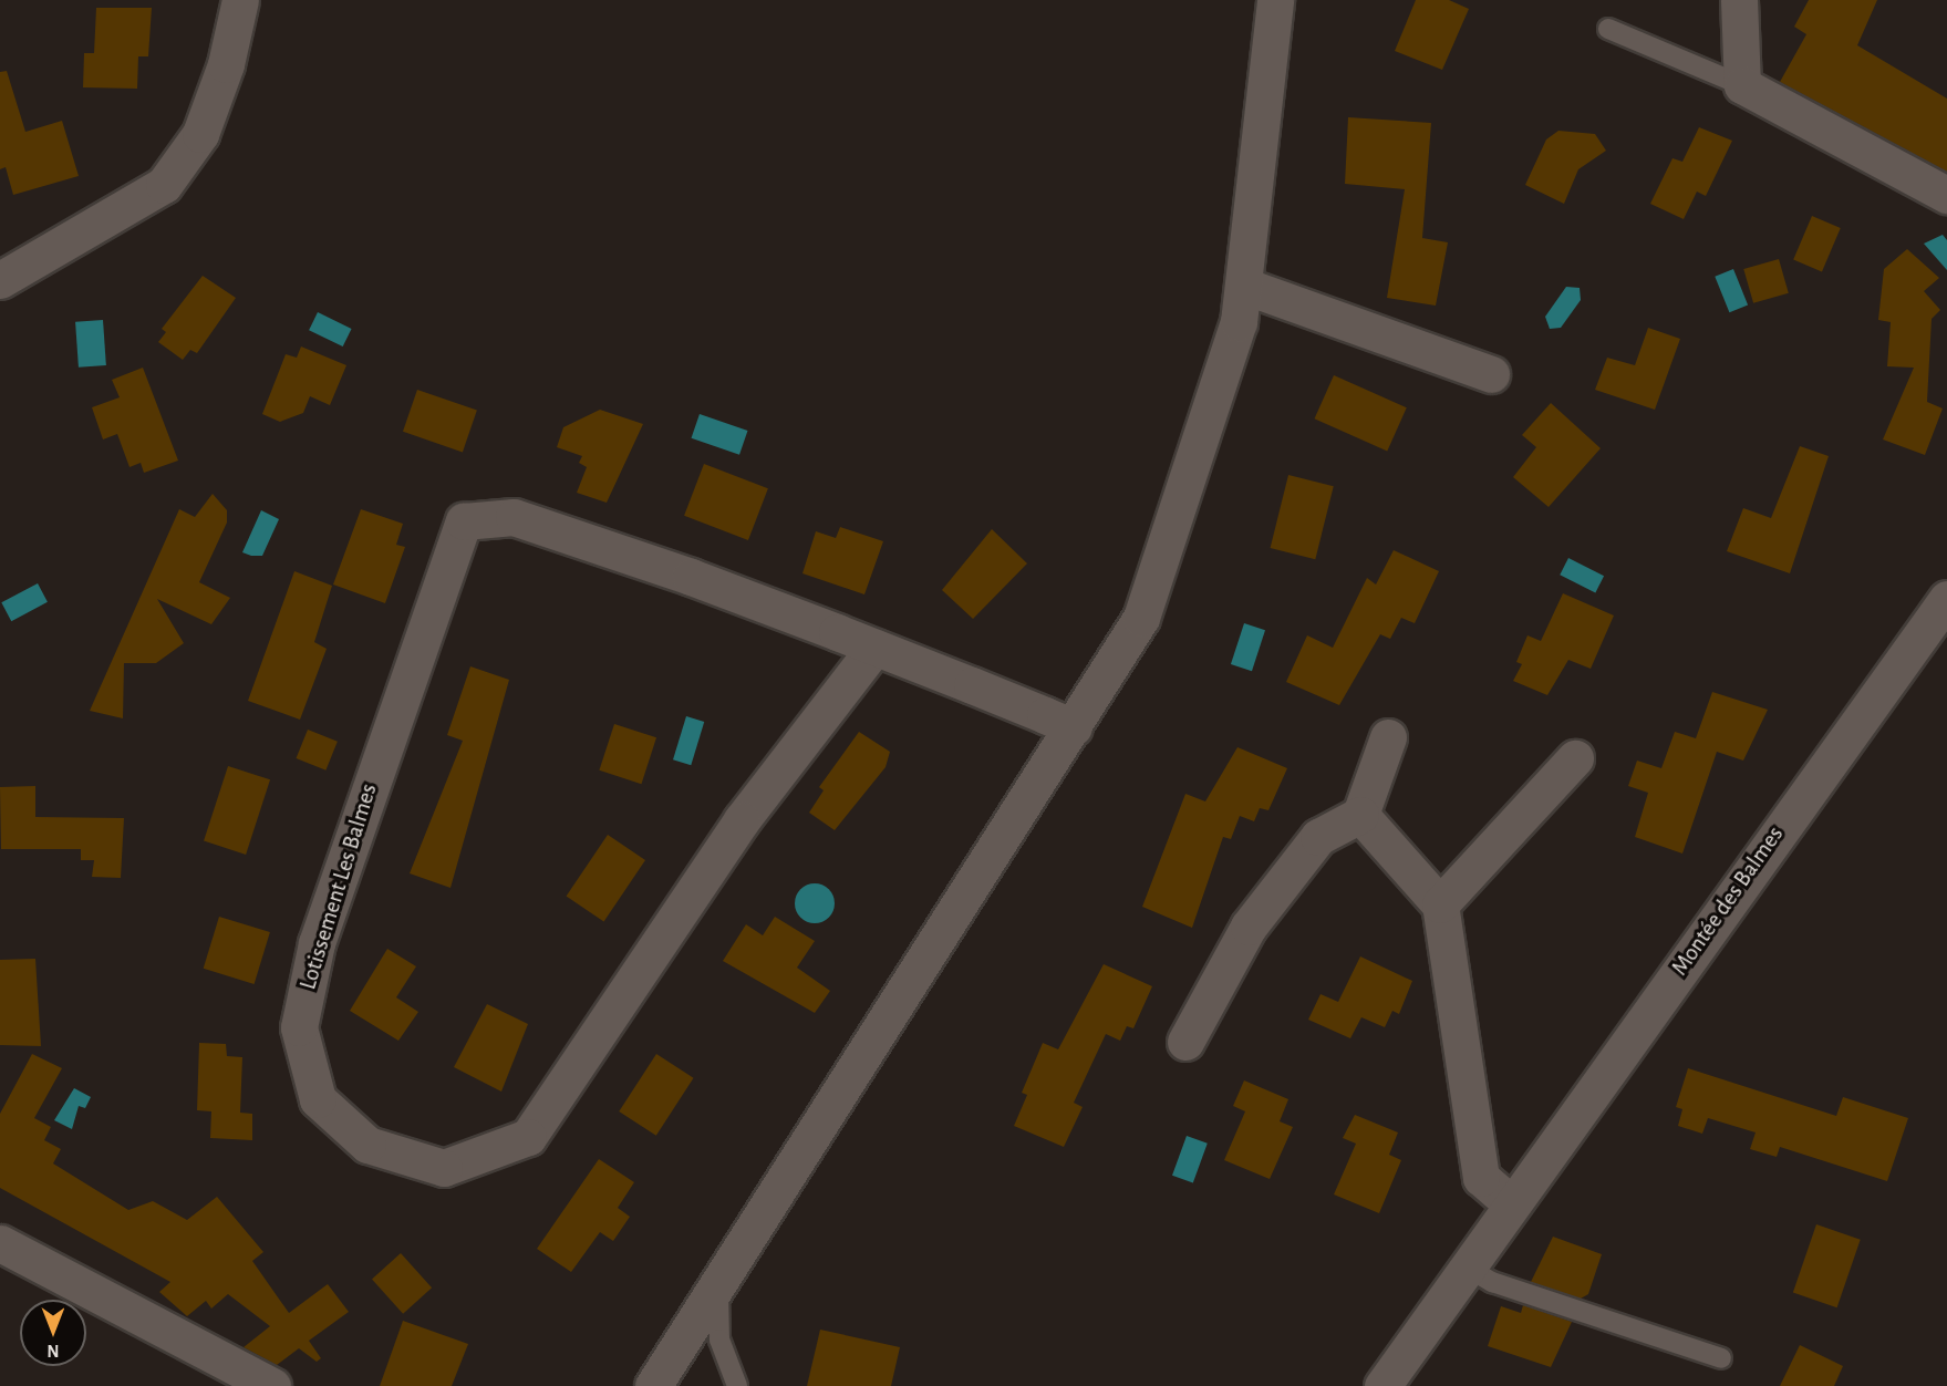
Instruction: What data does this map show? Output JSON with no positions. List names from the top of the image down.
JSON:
{
  "streets": {
    "street": ["Lotissement Les Balmes", "Montée des Balmes"]
  },
  "north": "bottom"
}
